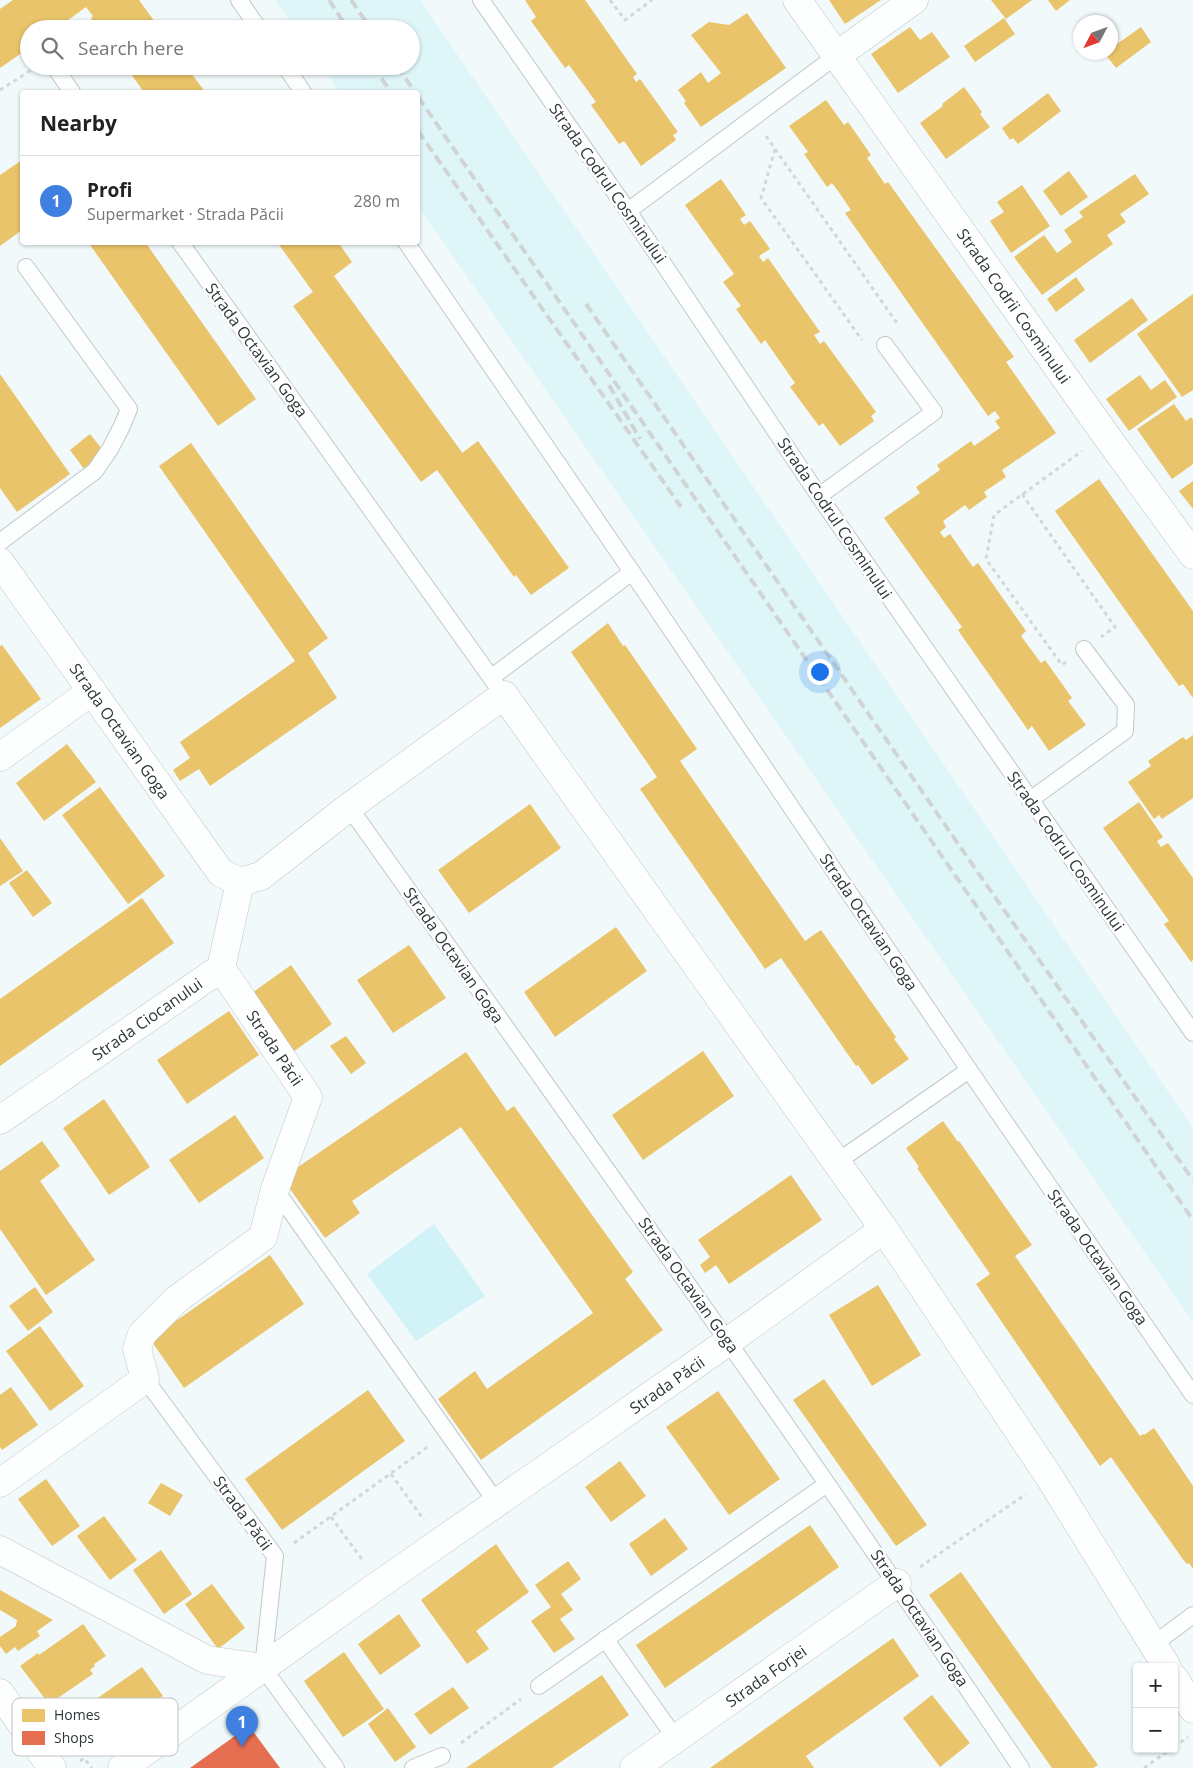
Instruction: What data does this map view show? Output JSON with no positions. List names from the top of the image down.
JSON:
{
  "streets": {
    "street": [
      "Strada Codrii Cosminului",
      "Strada Octavian Goga",
      "Strada Ciocanului",
      "Strada Păcii",
      "Strada Forjei"
    ],
    "lane": ["Strada Codrul Cosminului"]
  },
  "crossings": [
    ["Strada Octavian Goga", "Strada Păcii"],
    ["Strada Octavian Goga", "Strada Forjei"],
    ["Strada Ciocanului", "Strada Păcii"]
  ],
  "legend": ["Homes", "Shops"],
  "north": "bottom left",
  "page": {
    "search": "Search here",
    "heading": "Nearby",
    "list": [
      {
        "mark": "1",
        "name": "Profi",
        "note": "Supermarket · Strada Păcii",
        "value": "280 m"
      }
    ],
    "map_buttons": ["+", "−"],
    "pins": "1"
  }
}
